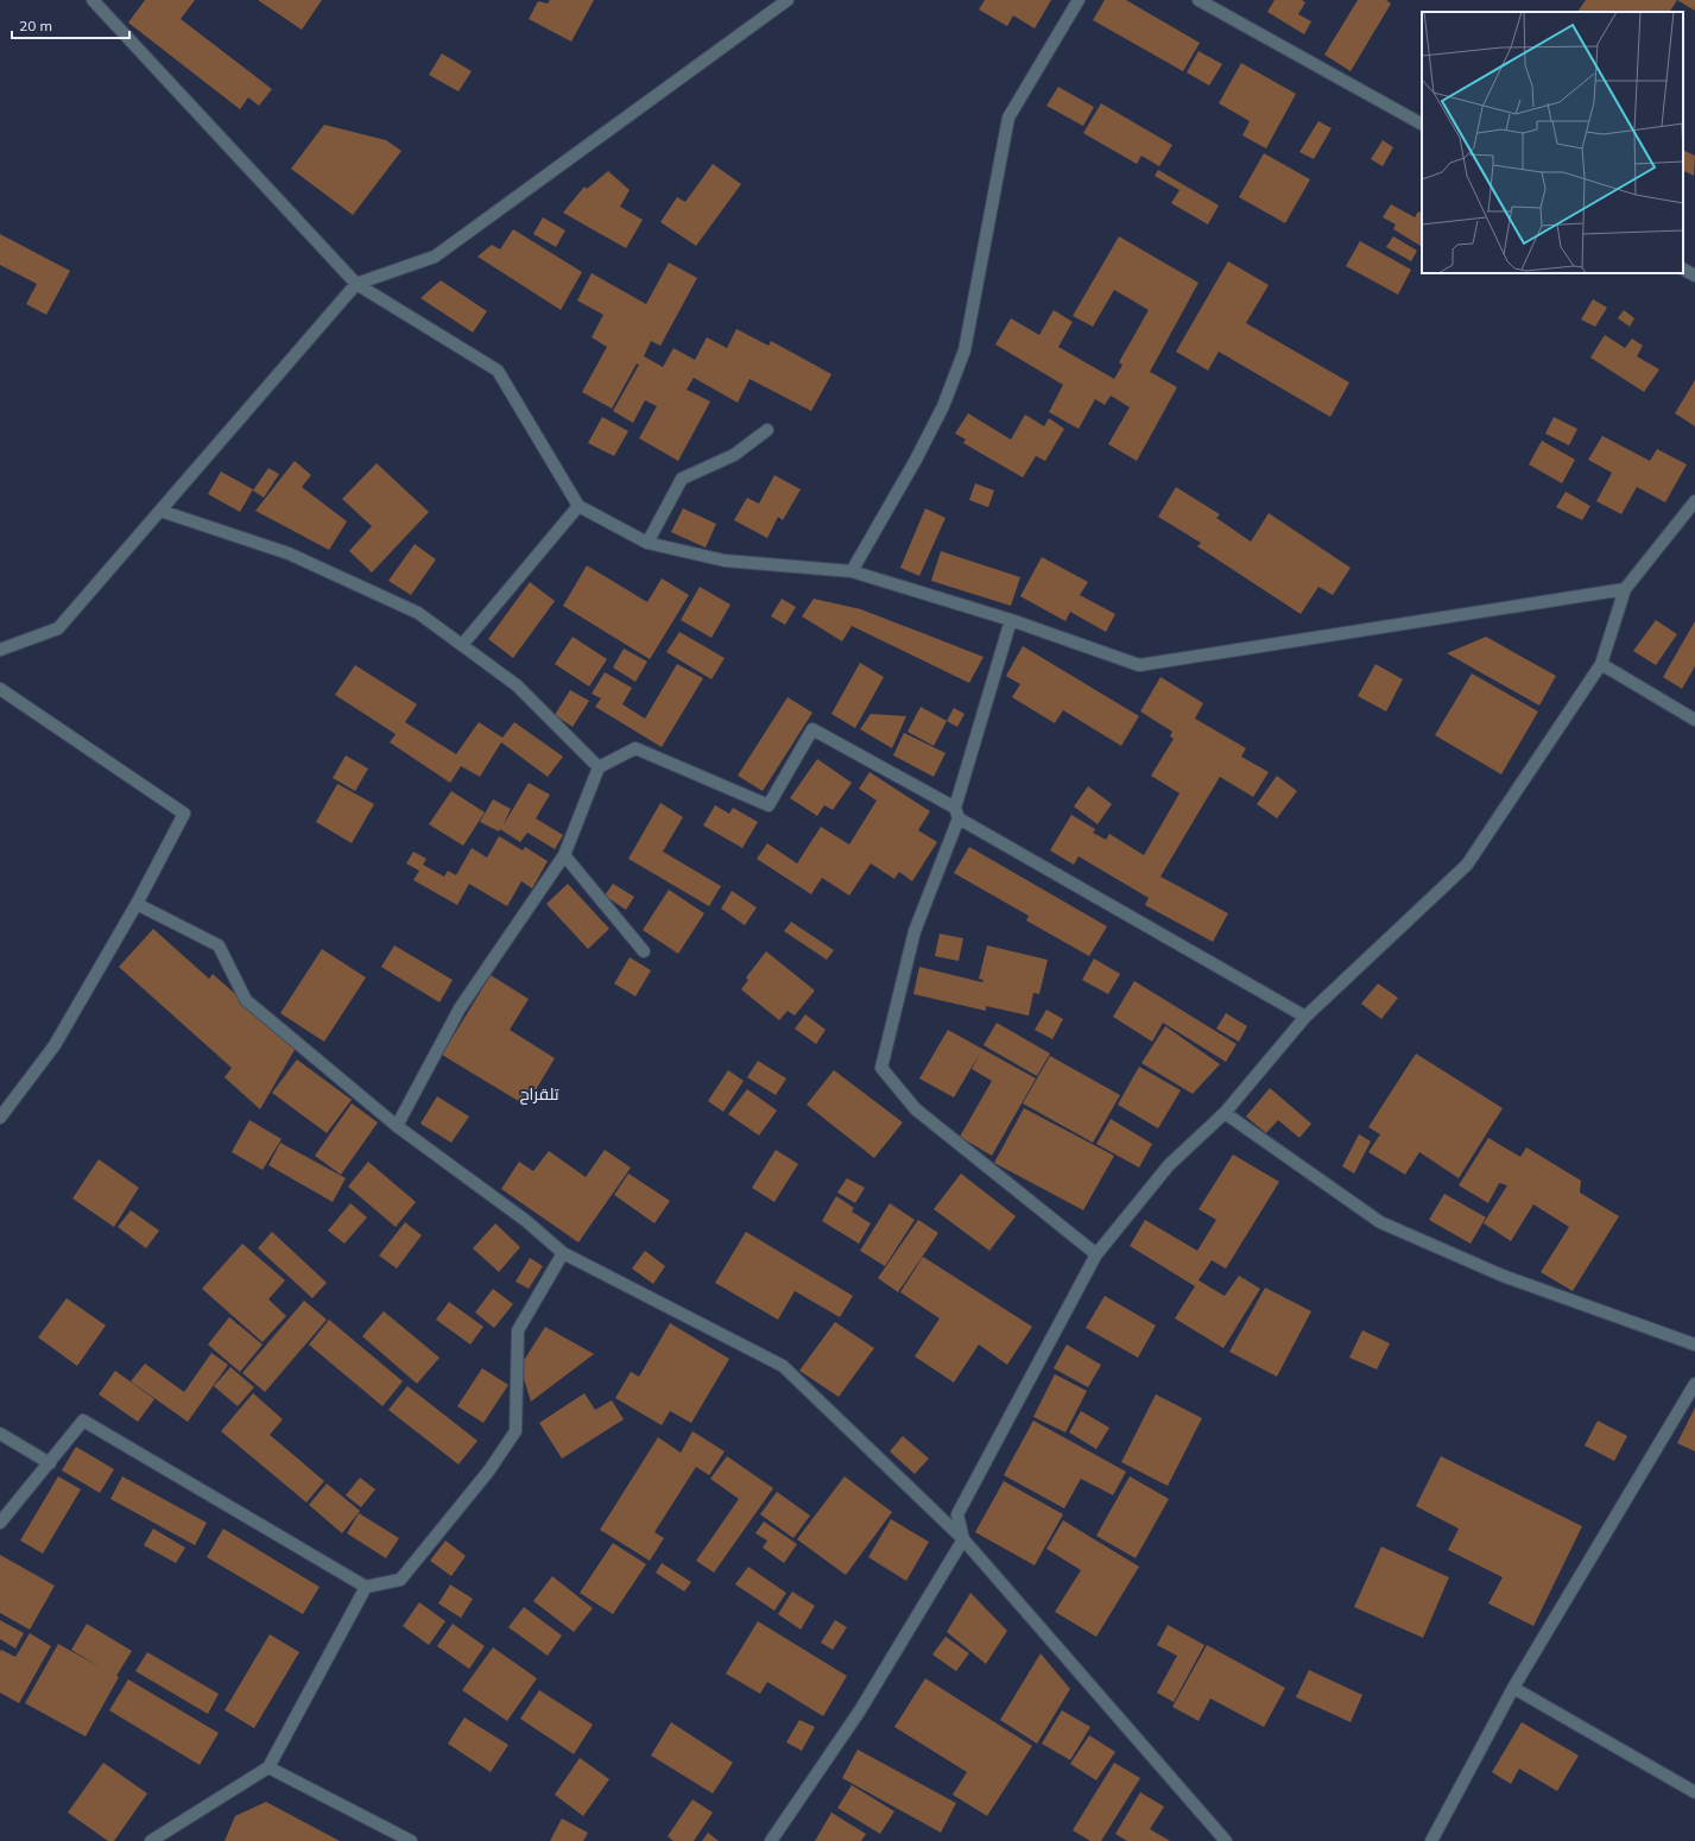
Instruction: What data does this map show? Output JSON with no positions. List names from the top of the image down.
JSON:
{
  "districts": ["تلقراح"],
  "scale_bar": "20 m"
}
